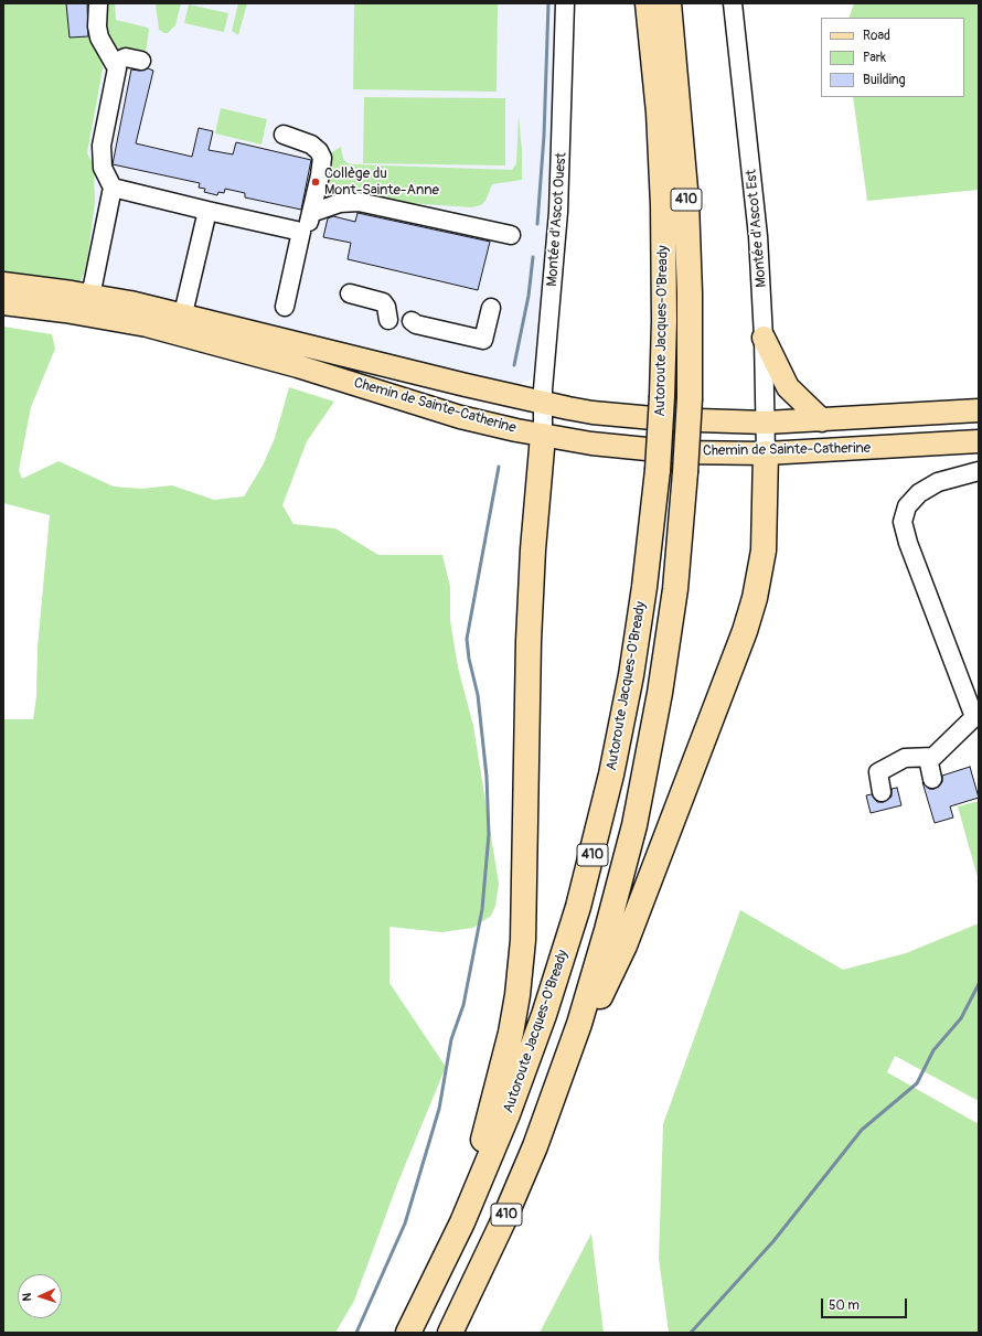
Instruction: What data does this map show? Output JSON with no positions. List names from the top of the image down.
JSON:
{
  "streets": {
    "highway": ["410", "Autoroute Jacques-O'Bready"],
    "main road": ["Chemin de Sainte-Catherine"],
    "street": ["Montée d'Ascot Ouest", "Montée d'Ascot Est"]
  },
  "crossings": [
    ["Montée d'Ascot Ouest", "Chemin de Sainte-Catherine"],
    ["Montée d'Ascot Est", "Chemin de Sainte-Catherine"]
  ],
  "places": ["Collège du Mont-Sainte-Anne"],
  "legend": ["Road", "Park", "Building"],
  "scale_bar": "50 m",
  "north": "left"
}
